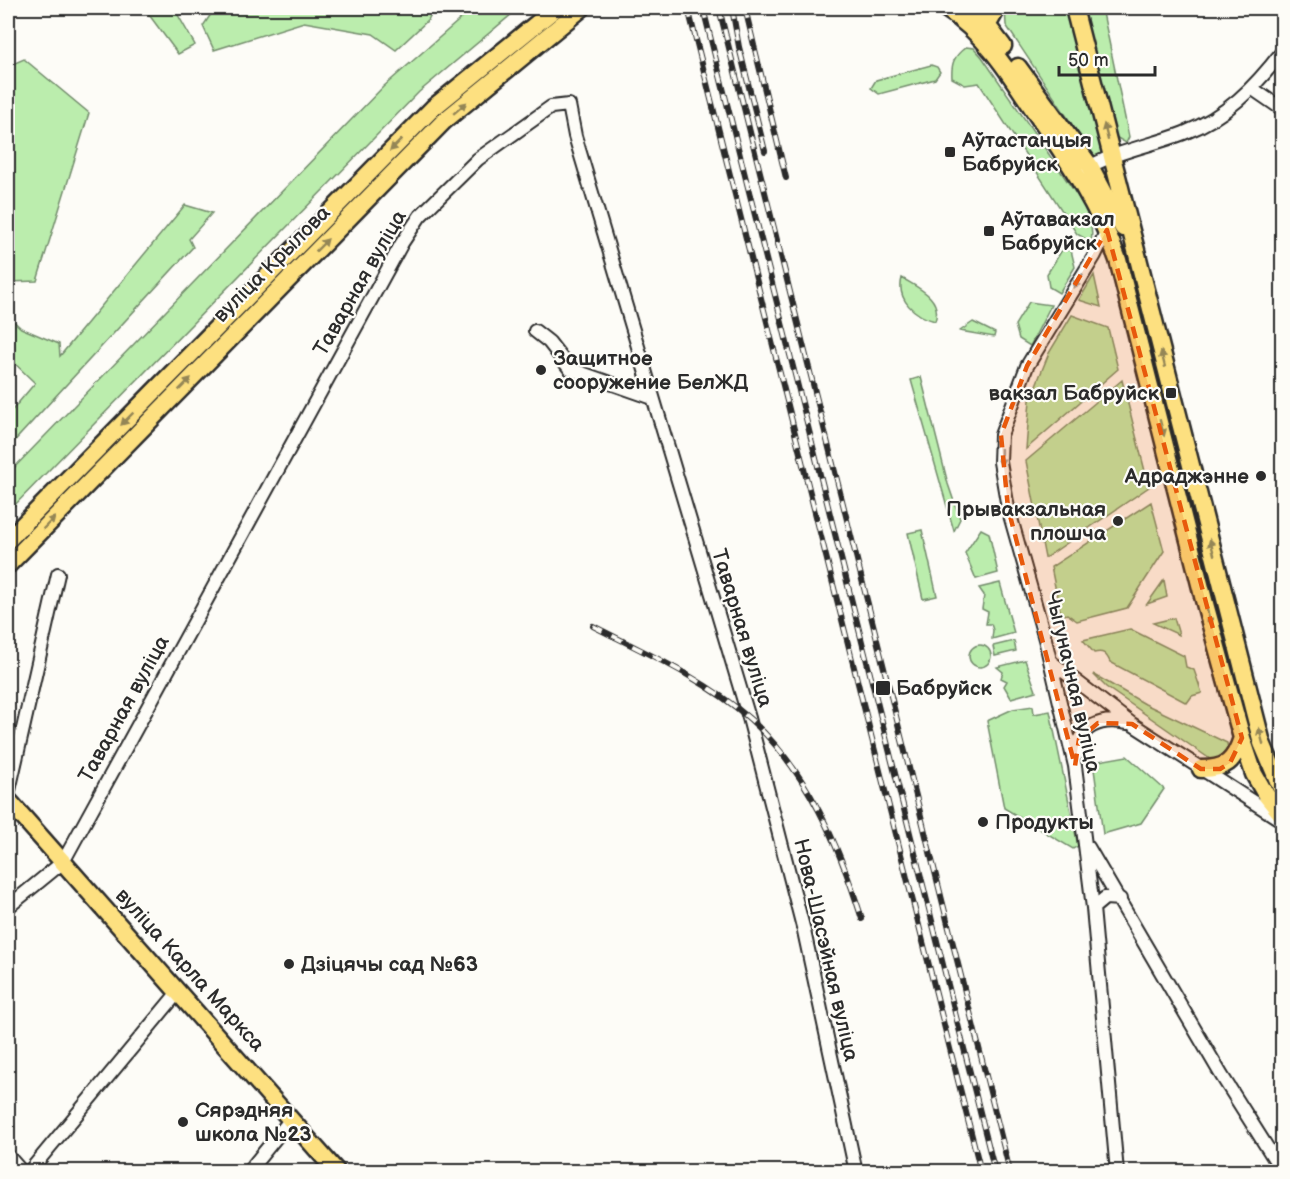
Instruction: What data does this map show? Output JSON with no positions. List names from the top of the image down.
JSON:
{
  "streets": {
    "main road": ["вуліца Крылова", "вуліца Карла Маркса"],
    "street": ["Таварная вуліца", "Чыгуначная вуліца", "Нова-Шасэйная вуліца"]
  },
  "crossings": [
    ["Таварная вуліца", "Нова-Шасэйная вуліца"],
    ["Таварная вуліца", "вуліца Карла Маркса"]
  ],
  "one_way": ["Чыгуначная вуліца"],
  "places": {
    "transit": [
      "Аўтастанцыя Бабруйск",
      "Аўтавакзал Бабруйск",
      "вакзал Бабруйск",
      "Бабруйск"
    ],
    "other": [
      "Защитное сооружение БелЖД",
      "Адраджэнне",
      "Прывакзальная плошча",
      "Продукты",
      "Дзіцячы сад №63",
      "Сярэдняя школа №23"
    ]
  },
  "scale_bar": "50 m"
}
